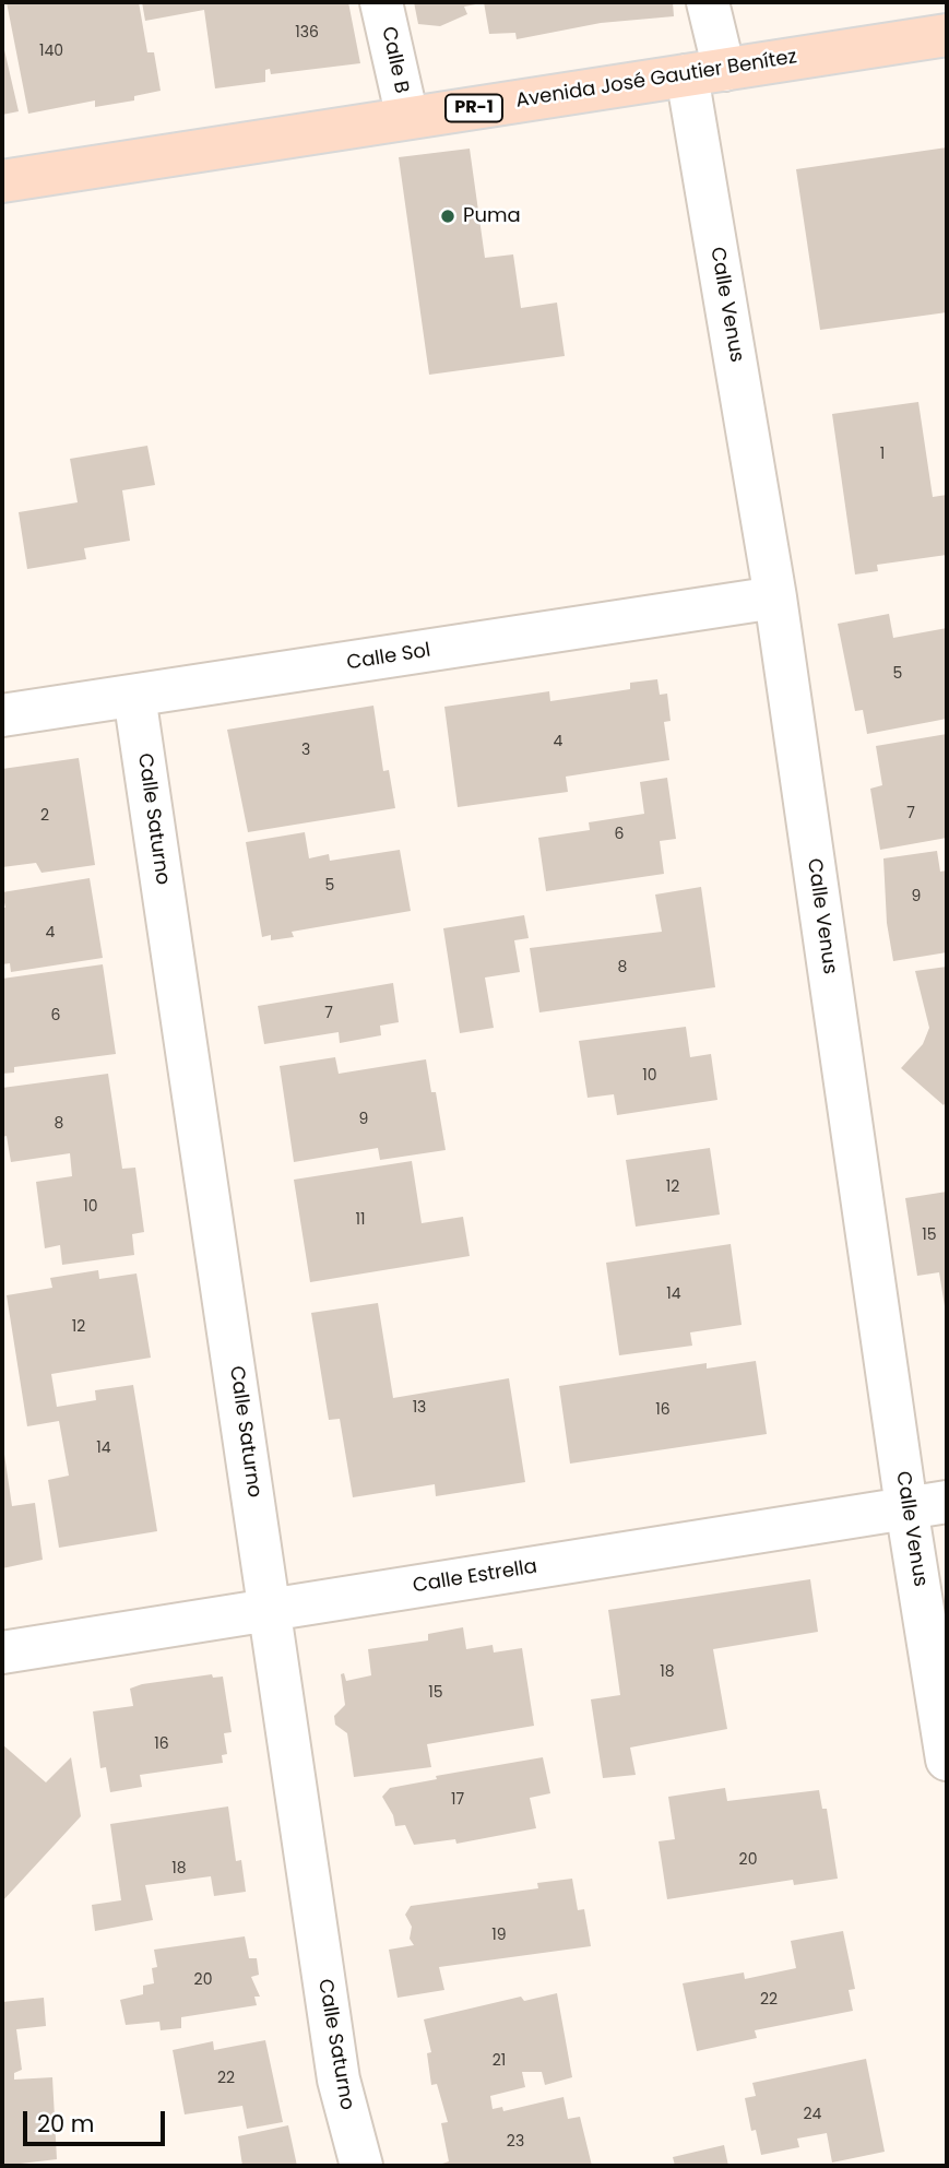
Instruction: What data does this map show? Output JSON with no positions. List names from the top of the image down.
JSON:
{
  "streets": {
    "main road": ["Avenida José Gautier Benítez", "PR-1"],
    "street": [
      "Calle B",
      "Calle Venus",
      "Calle Sol",
      "Calle Saturno",
      "Calle Estrella"
    ]
  },
  "crossings": [
    ["Calle B", "Avenida José Gautier Benítez"],
    ["Avenida José Gautier Benítez", "Calle Venus"],
    ["Calle Venus", "Calle Sol"],
    ["Calle Venus", "Calle Estrella"],
    ["Calle Sol", "Calle Saturno"],
    ["Calle Saturno", "Calle Estrella"]
  ],
  "places": ["Puma"],
  "house_numbers": [
    "136",
    "140",
    "1",
    "5",
    "4",
    "3",
    "7",
    "2",
    "6",
    "5",
    "9",
    "4",
    "8",
    "7",
    "6",
    "10",
    "9",
    "8",
    "12",
    "10",
    "11",
    "15",
    "14",
    "12",
    "13",
    "16",
    "14",
    "18",
    "15",
    "16",
    "17",
    "20",
    "18",
    "19",
    "20",
    "22",
    "21",
    "22",
    "24",
    "23"
  ],
  "scale_bar": "20 m"
}
